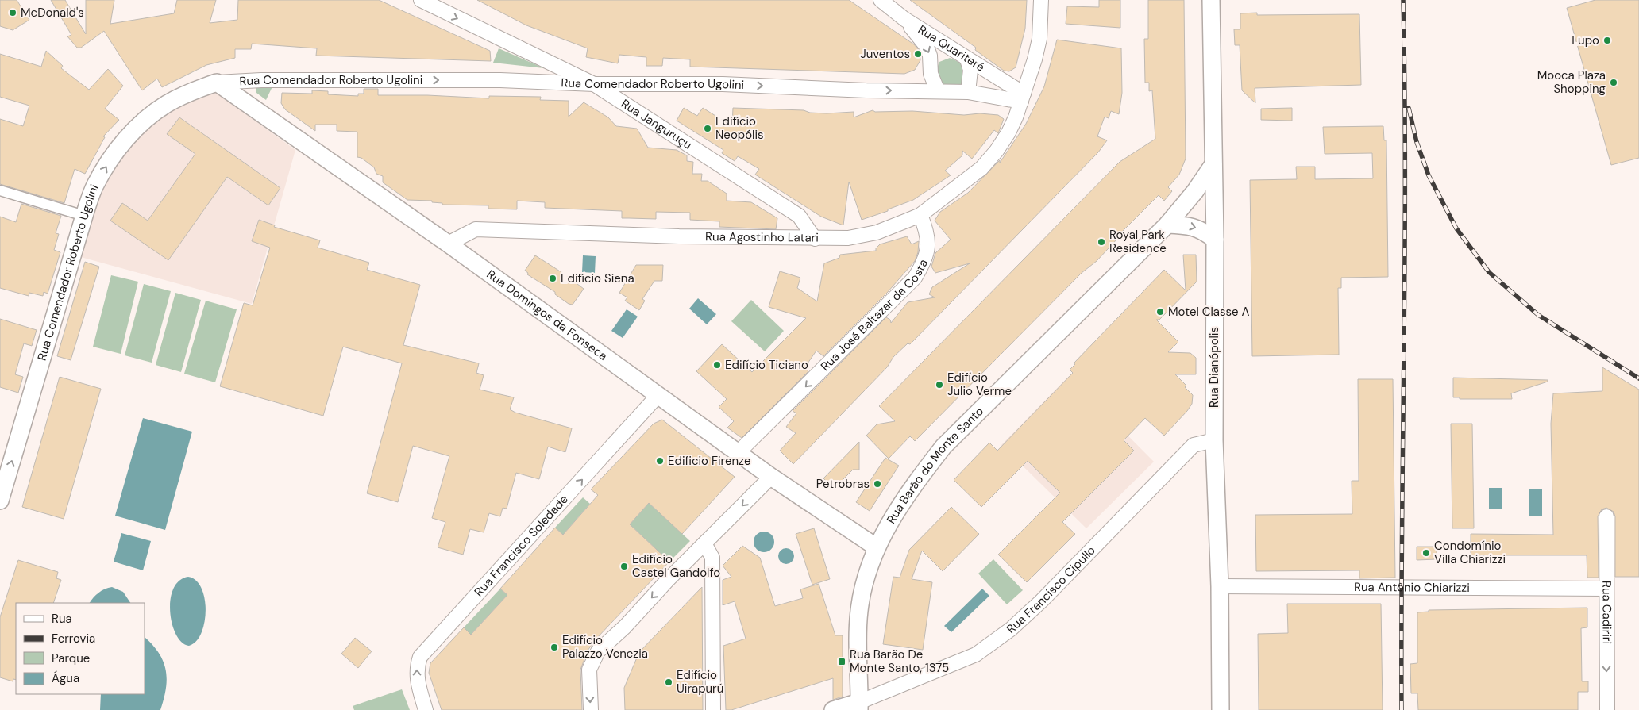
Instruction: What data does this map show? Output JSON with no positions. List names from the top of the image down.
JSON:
{
  "streets": {
    "street": [
      "Rua Quariteré",
      "Rua Comendador Roberto Ugolini",
      "Rua Janguruçu",
      "Rua Agostinho Latari",
      "Rua José Baltazar da Costa",
      "Rua Domingos da Fonseca",
      "Rua Dianópolis",
      "Rua Barão do Monte Santo",
      "Rua Francisco Soledade",
      "Rua Antônio Chiarizzi",
      "Rua Francisco Cipullo",
      "Rua Cadiriri"
    ]
  },
  "crossings": [
    ["Rua Quariteré", "Rua Comendador Roberto Ugolini"],
    ["Rua Quariteré", "Rua Agostinho Latari"],
    ["Rua Comendador Roberto Ugolini", "Rua Janguruçu"],
    ["Rua Comendador Roberto Ugolini", "Rua Agostinho Latari"],
    ["Rua Comendador Roberto Ugolini", "Rua Domingos da Fonseca"],
    ["Rua Janguruçu", "Rua Agostinho Latari"],
    ["Rua Agostinho Latari", "Rua José Baltazar da Costa"],
    ["Rua Agostinho Latari", "Rua Domingos da Fonseca"],
    ["Rua José Baltazar da Costa", "Rua Domingos da Fonseca"],
    ["Rua Domingos da Fonseca", "Rua Barão do Monte Santo"],
    ["Rua Domingos da Fonseca", "Rua Francisco Soledade"],
    ["Rua Dianópolis", "Rua Barão do Monte Santo"],
    ["Rua Dianópolis", "Rua Antônio Chiarizzi"],
    ["Rua Dianópolis", "Rua Francisco Cipullo"],
    ["Rua Barão do Monte Santo", "Rua Francisco Cipullo"],
    ["Rua Antônio Chiarizzi", "Rua Cadiriri"]
  ],
  "one_way": [
    "Rua Comendador Roberto Ugolini",
    "Rua Janguruçu",
    "Rua José Baltazar da Costa",
    "Rua Francisco Soledade",
    "Rua Cadiriri"
  ],
  "places": {
    "other": [
      "McDonald's",
      "Lupo",
      "Juventos",
      "Mooca Plaza Shopping",
      "Edifício Neopólis",
      "Royal Park Residence",
      "Edifício Siena",
      "Motel Classe A",
      "Edifício Ticiano",
      "Edifício Julio Verme",
      "Edificio Firenze",
      "Petrobras",
      "Condomínio Villa Chiarizzi",
      "Edifício Castel Gandolfo",
      "Edifício Palazzo Venezia",
      "Edifício Uirapurú"
    ],
    "transit": ["Rua Barão De Monte Santo, 1375"]
  },
  "legend": [
    "Rua",
    "Ferrovia",
    "Parque",
    "Água"
  ]
}
